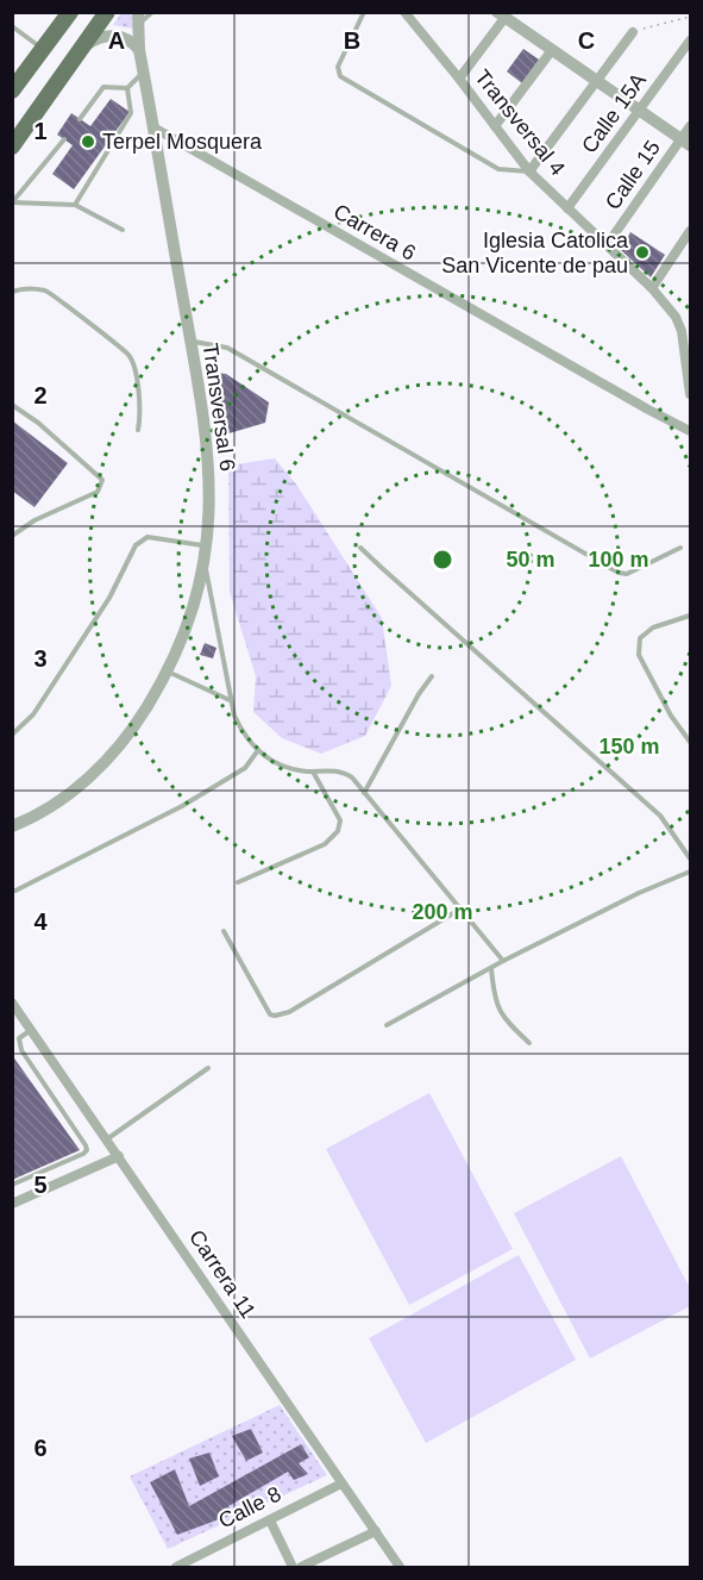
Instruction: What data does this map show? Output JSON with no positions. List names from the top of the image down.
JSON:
{
  "streets": {
    "street": [
      "Calle 15A",
      "Transversal 4",
      "Calle 15",
      "Carrera 6",
      "Transversal 6",
      "Carrera 11",
      "Calle 8"
    ]
  },
  "crossings": [
    ["Calle 15A", "Transversal 4"],
    ["Transversal 4", "Calle 15"],
    ["Carrera 6", "Transversal 6"],
    ["Carrera 11", "Calle 8"]
  ],
  "places": ["Terpel Mosquera", "Iglesia Catolica San Vicente de pau"],
  "grid": {
    "columns": ["A", "B", "C"],
    "rows": [
      "1",
      "2",
      "3",
      "4",
      "5",
      "6"
    ]
  },
  "rings": [
    "50 m",
    "100 m",
    "150 m",
    "200 m"
  ]
}
